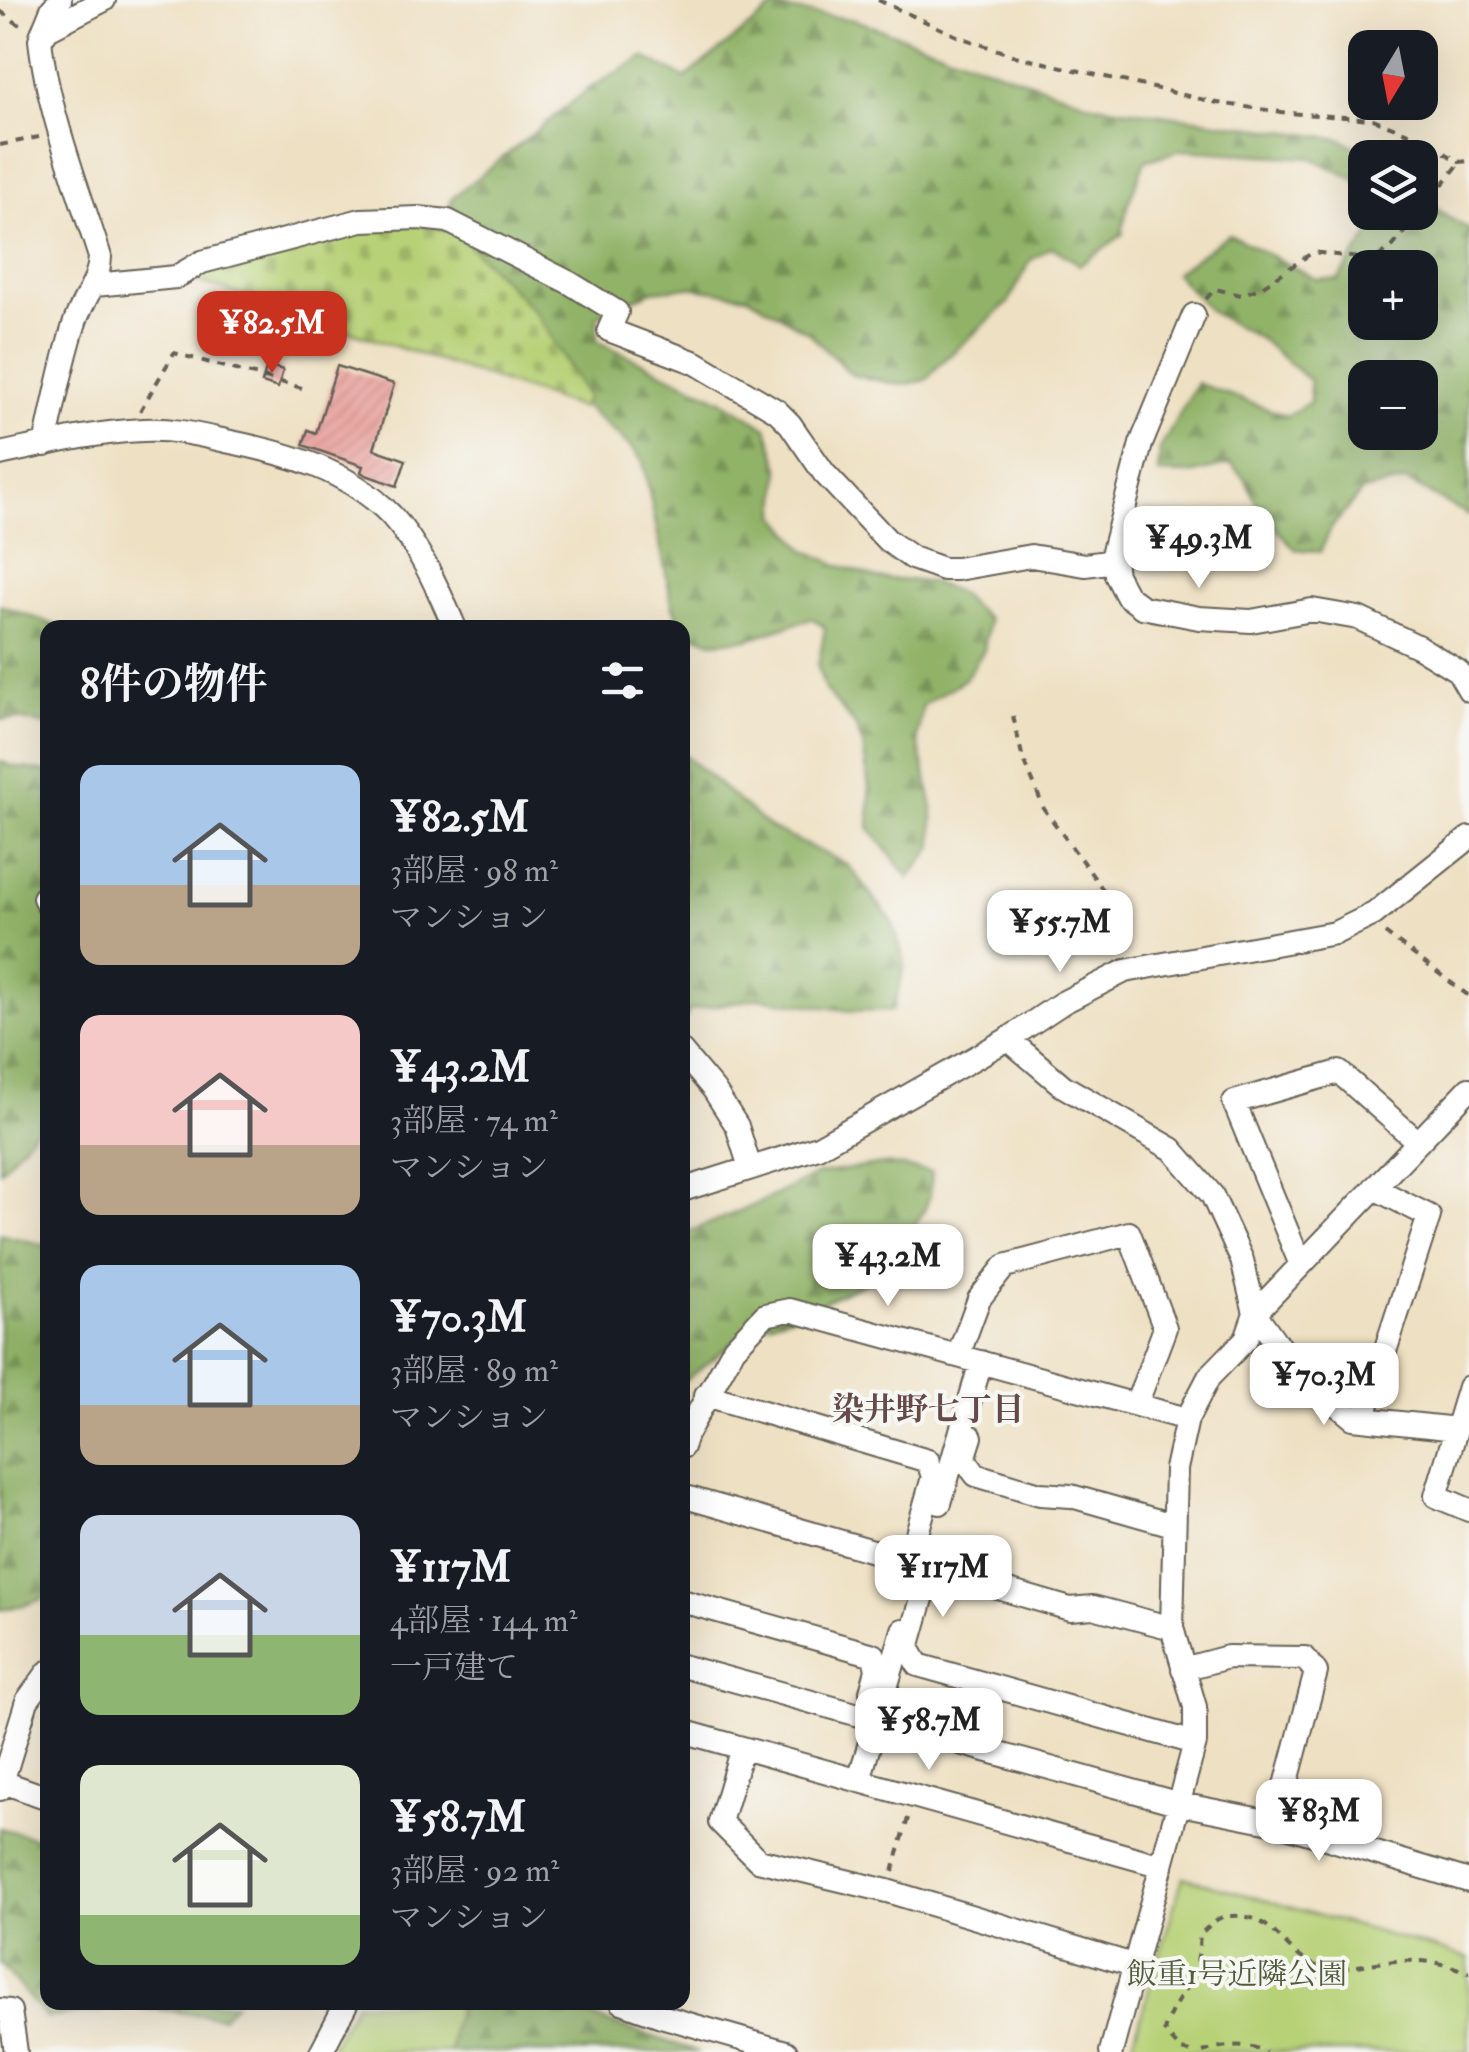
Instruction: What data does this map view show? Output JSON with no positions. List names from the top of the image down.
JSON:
{
  "districts": ["染井野七丁目"],
  "parks": ["飯重1号近隣公園"],
  "north": "bottom",
  "page": {
    "map_buttons": ["+", "−"],
    "price": [
      "¥82.5M",
      "¥49.3M",
      "¥55.7M",
      "¥43.2M",
      "¥70.3M",
      "¥117M",
      "¥58.7M",
      "¥83M"
    ],
    "heading": "8件の物件",
    "list": [
      {
        "name": "¥82.5M",
        "note": "3部屋 · 98 m² · マンション"
      },
      {
        "name": "¥43.2M",
        "note": "3部屋 · 74 m² · マンション"
      },
      {
        "name": "¥70.3M",
        "note": "3部屋 · 89 m² · マンション"
      },
      {
        "name": "¥117M",
        "note": "4部屋 · 144 m² · 一戸建て"
      },
      {
        "name": "¥58.7M",
        "note": "3部屋 · 92 m² · マンション"
      }
    ]
  }
}
